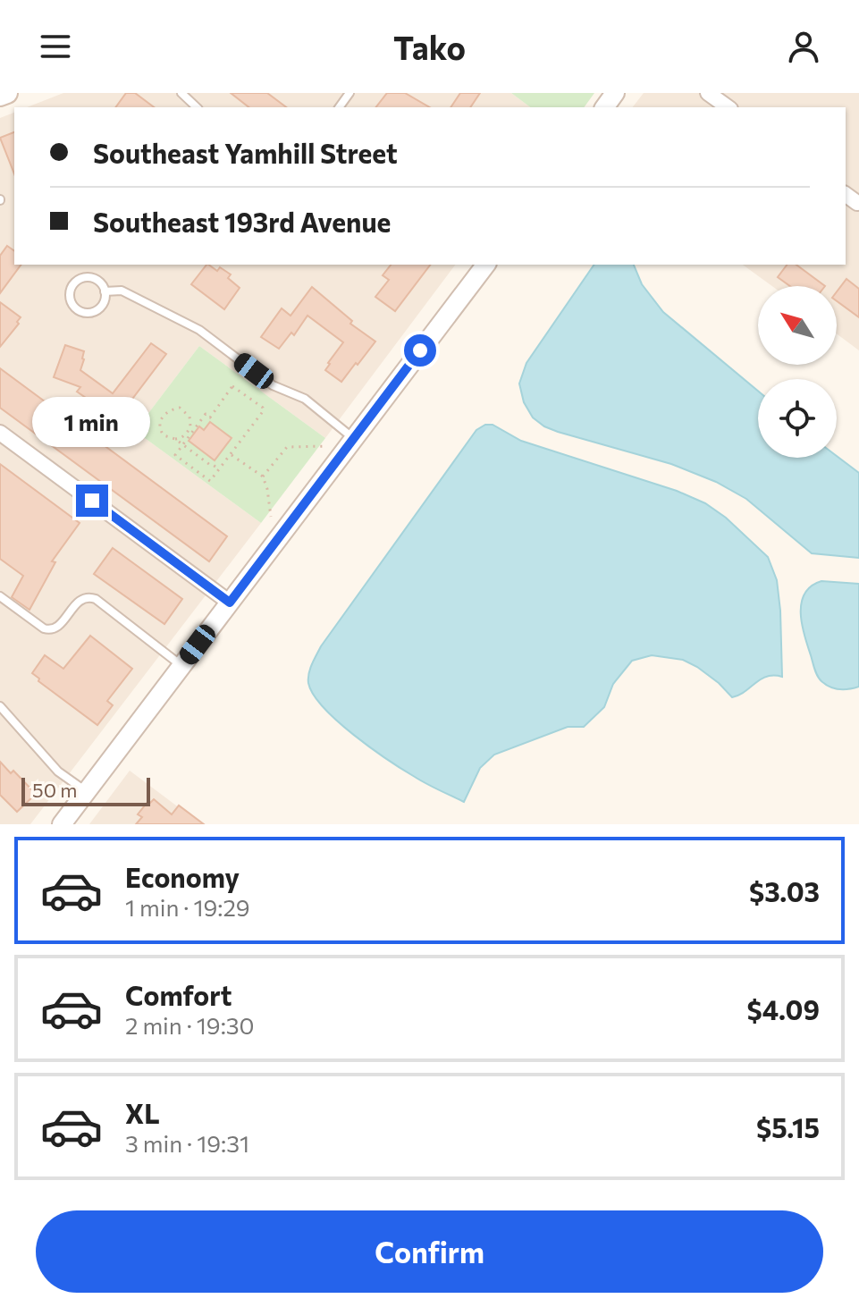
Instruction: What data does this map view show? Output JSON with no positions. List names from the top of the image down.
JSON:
{
  "scale_bar": "50 m",
  "north": "top left",
  "page": {
    "header": "Tako",
    "banner": ["Southeast Yamhill Street", "Southeast 193rd Avenue"],
    "bubble": "1 min",
    "scale": "50 m",
    "list": [
      {
        "name": "Economy",
        "note": "1 min · 19:29",
        "value": "$3.03"
      },
      {
        "name": "Comfort",
        "note": "2 min · 19:30",
        "value": "$4.09"
      },
      {
        "name": "XL",
        "note": "3 min · 19:31",
        "value": "$5.15"
      }
    ],
    "buttons": "Confirm"
  }
}
